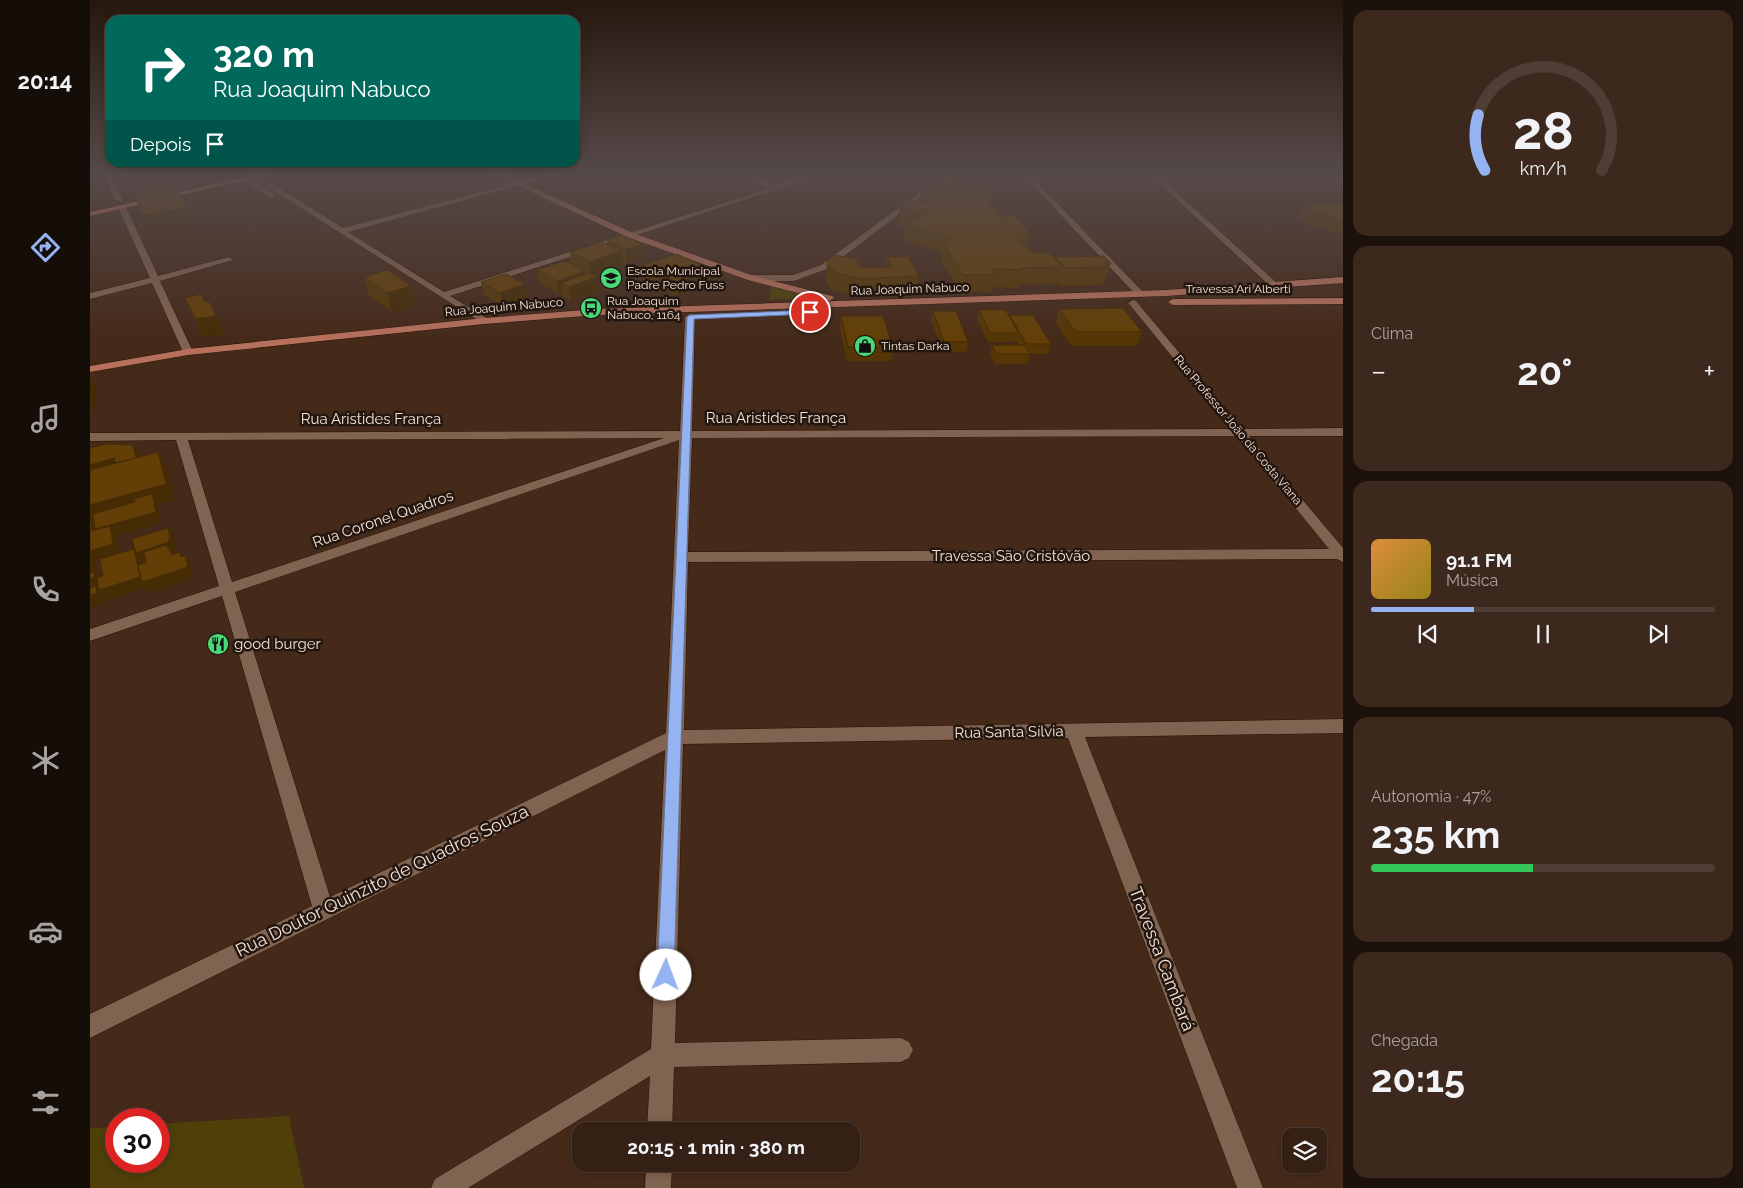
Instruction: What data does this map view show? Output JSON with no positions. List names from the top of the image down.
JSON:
{
  "streets": {
    "main road": ["Rua Joaquim Nabuco", "Travessa Ari Alberti"],
    "street": [
      "Rua Aristides França",
      "Rua Professor João da Costa Viana",
      "Rua Coronel Quadros",
      "Travessa São Cristóvão",
      "Rua Santa Sílvia",
      "Rua Doutor Quinzito de Quadros Souza",
      "Travessa Cambará"
    ]
  },
  "crossings": [
    ["Rua Joaquim Nabuco", "Travessa Ari Alberti"],
    ["Rua Joaquim Nabuco", "Rua Professor João da Costa Viana"],
    ["Travessa Ari Alberti", "Rua Professor João da Costa Viana"],
    ["Rua Aristides França", "Rua Professor João da Costa Viana"],
    ["Rua Aristides França", "Rua Coronel Quadros"],
    ["Rua Professor João da Costa Viana", "Travessa São Cristóvão"],
    ["Rua Santa Sílvia", "Rua Doutor Quinzito de Quadros Souza"],
    ["Rua Santa Sílvia", "Travessa Cambará"]
  ],
  "places": {
    "school or university": ["Escola Municipal Padre Pedro Fuss"],
    "bus stop": ["Rua Joaquim Nabuco, 1164"],
    "shop": ["Tintas Darka"],
    "restaurant": ["good burger"]
  },
  "page": {
    "tabs": "20:14",
    "turn": ["320 m", "Rua Joaquim Nabuco"],
    "then": "Depois",
    "tile": [
      "Clima",
      ["Autonomia · 47%", "235 km"],
      ["Chegada", "20:15"]
    ],
    "heat": ["−", "20°", "+"],
    "song": ["91.1 FM", "Música"],
    "limit": "30",
    "trip": "20:15 · 1 min · 380 m",
    "gauge": ["28", "km/h"]
  }
}
